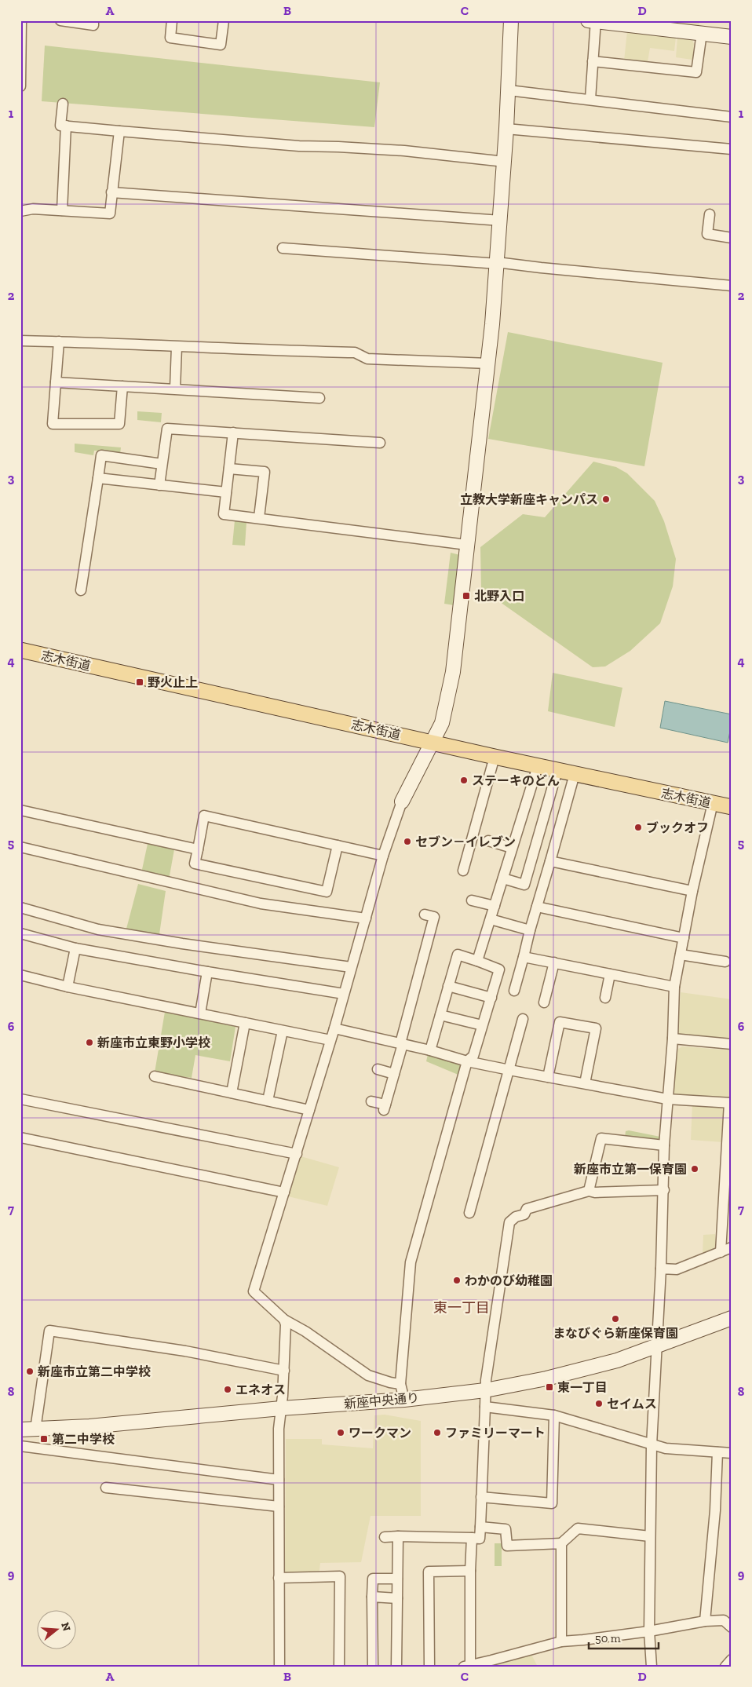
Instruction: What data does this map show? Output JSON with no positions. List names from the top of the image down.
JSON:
{
  "streets": {
    "main road": ["志木街道"],
    "street": ["新座中央通り"]
  },
  "districts": ["東一丁目"],
  "places": {
    "other": [
      "立教大学新座キャンパス",
      "ステーキのどん",
      "ブックオフ",
      "セブン－イレブン",
      "新座市立東野小学校",
      "新座市立第一保育園",
      "わかのび幼稚園",
      "まなびぐら新座保育園",
      "新座市立第二中学校",
      "エネオス",
      "セイムス",
      "ワークマン",
      "ファミリーマート"
    ],
    "transit": [
      "北野入口",
      "野火止上",
      "東一丁目",
      "第二中学校"
    ]
  },
  "scale_bar": "50 m",
  "north": "right",
  "grid": {
    "columns": [
      "A",
      "B",
      "C",
      "D"
    ],
    "rows": [
      "1",
      "2",
      "3",
      "4",
      "5",
      "6",
      "7",
      "8",
      "9"
    ]
  }
}
